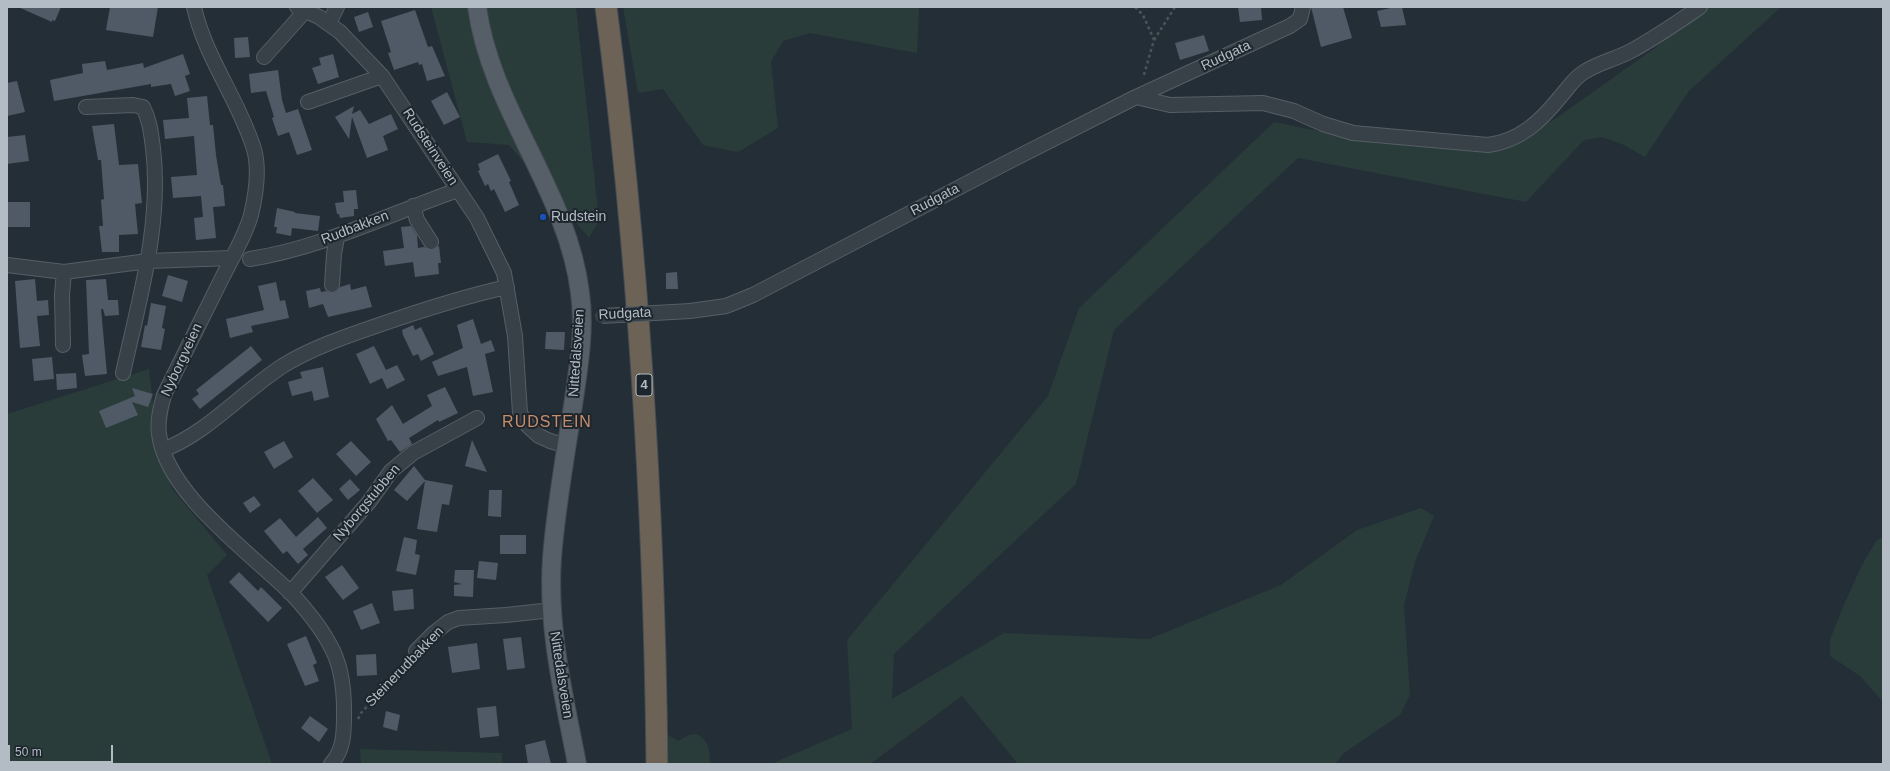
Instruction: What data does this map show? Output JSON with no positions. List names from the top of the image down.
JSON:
{
  "streets": {
    "highway": ["4"],
    "main road": ["Nittedalsveien"],
    "street": [
      "Rudgata",
      "Rudsteinveien",
      "Rudbakken",
      "Nyborgveien",
      "Nyborgstubben",
      "Steinerudbakken"
    ]
  },
  "crossings": [
    ["Rudgata", "Nittedalsveien"],
    ["Rudsteinveien", "Rudbakken"],
    ["Rudsteinveien", "Nittedalsveien"],
    ["Nittedalsveien", "Steinerudbakken"],
    ["Nyborgveien", "Nyborgstubben"]
  ],
  "districts": ["RUDSTEIN"],
  "places": ["Rudstein"],
  "scale_bar": "50 m"
}
